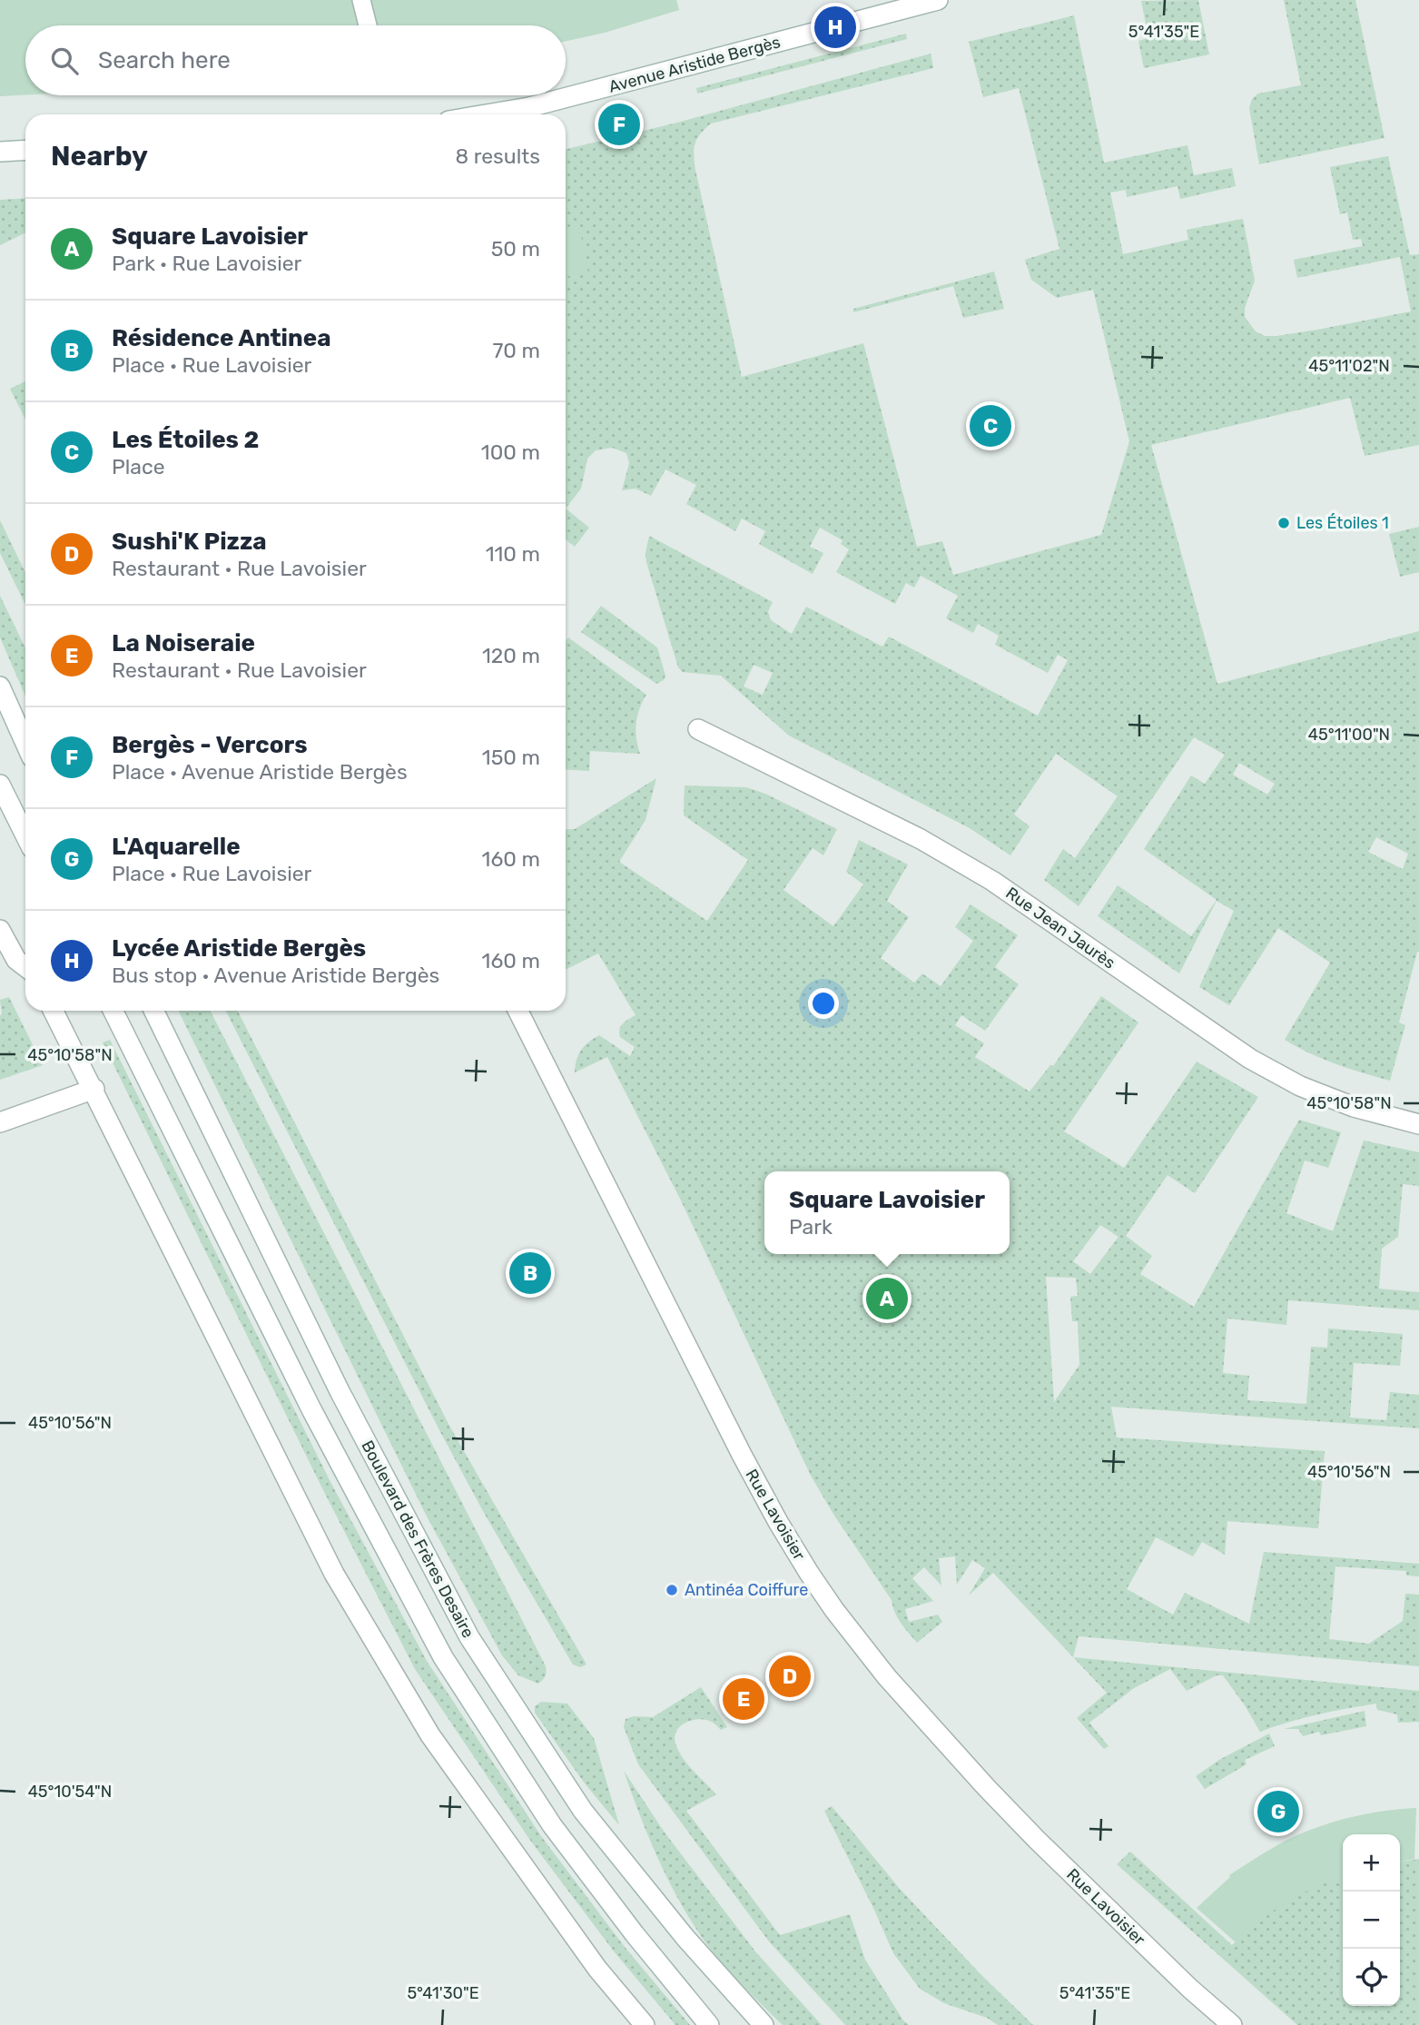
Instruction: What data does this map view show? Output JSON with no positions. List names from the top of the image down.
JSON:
{
  "streets": {
    "street": [
      "Avenue Aristide Bergès",
      "Rue Jean Jaurès",
      "Rue Lavoisier",
      "Boulevard des Frères Desaire"
    ]
  },
  "places": ["Les Étoiles 1", "Antinéa Coiffure"],
  "page": {
    "pins": [
      "H",
      "F",
      "C",
      "B",
      "A",
      "D",
      "E",
      "G"
    ],
    "search": "Search here",
    "heading": ["Nearby", "8 results"],
    "list": [
      {
        "mark": "A",
        "name": "Square Lavoisier",
        "note": "Park · Rue Lavoisier",
        "value": "50 m"
      },
      {
        "mark": "B",
        "name": "Résidence Antinea",
        "note": "Place · Rue Lavoisier",
        "value": "70 m"
      },
      {
        "mark": "C",
        "name": "Les Étoiles 2",
        "note": "Place",
        "value": "100 m"
      },
      {
        "mark": "D",
        "name": "Sushi'K Pizza",
        "note": "Restaurant · Rue Lavoisier",
        "value": "110 m"
      },
      {
        "mark": "E",
        "name": "La Noiseraie",
        "note": "Restaurant · Rue Lavoisier",
        "value": "120 m"
      },
      {
        "mark": "F",
        "name": "Bergès - Vercors",
        "note": "Place · Avenue Aristide Bergès",
        "value": "150 m"
      },
      {
        "mark": "G",
        "name": "L'Aquarelle",
        "note": "Place · Rue Lavoisier",
        "value": "160 m"
      },
      {
        "mark": "H",
        "name": "Lycée Aristide Bergès",
        "note": "Bus stop · Avenue Aristide Bergès",
        "value": "160 m"
      }
    ],
    "popup": ["Square Lavoisier", "Park"],
    "map_buttons": ["+", "−"]
  },
  "coordinates": [
    "5°41'35\"E",
    "45°11'02\"N",
    "45°11'00\"N",
    "45°10'58\"N",
    "45°10'56\"N",
    "45°10'54\"N",
    "5°41'30\"E"
  ]
}
